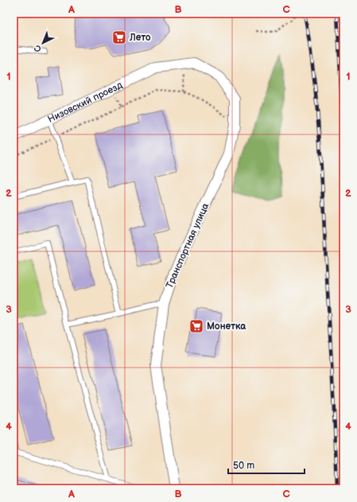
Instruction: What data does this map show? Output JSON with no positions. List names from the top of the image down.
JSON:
{
  "streets": {
    "street": ["Низовский проезд", "Транспортная улица"]
  },
  "crossings": [
    ["Низовский проезд", "Транспортная улица"]
  ],
  "places": {
    "supermarket": ["Лето", "Монетка"]
  },
  "scale_bar": "50 m",
  "north": "bottom left",
  "grid": {
    "columns": ["A", "B", "C"],
    "rows": [
      "1",
      "2",
      "3",
      "4"
    ]
  }
}
